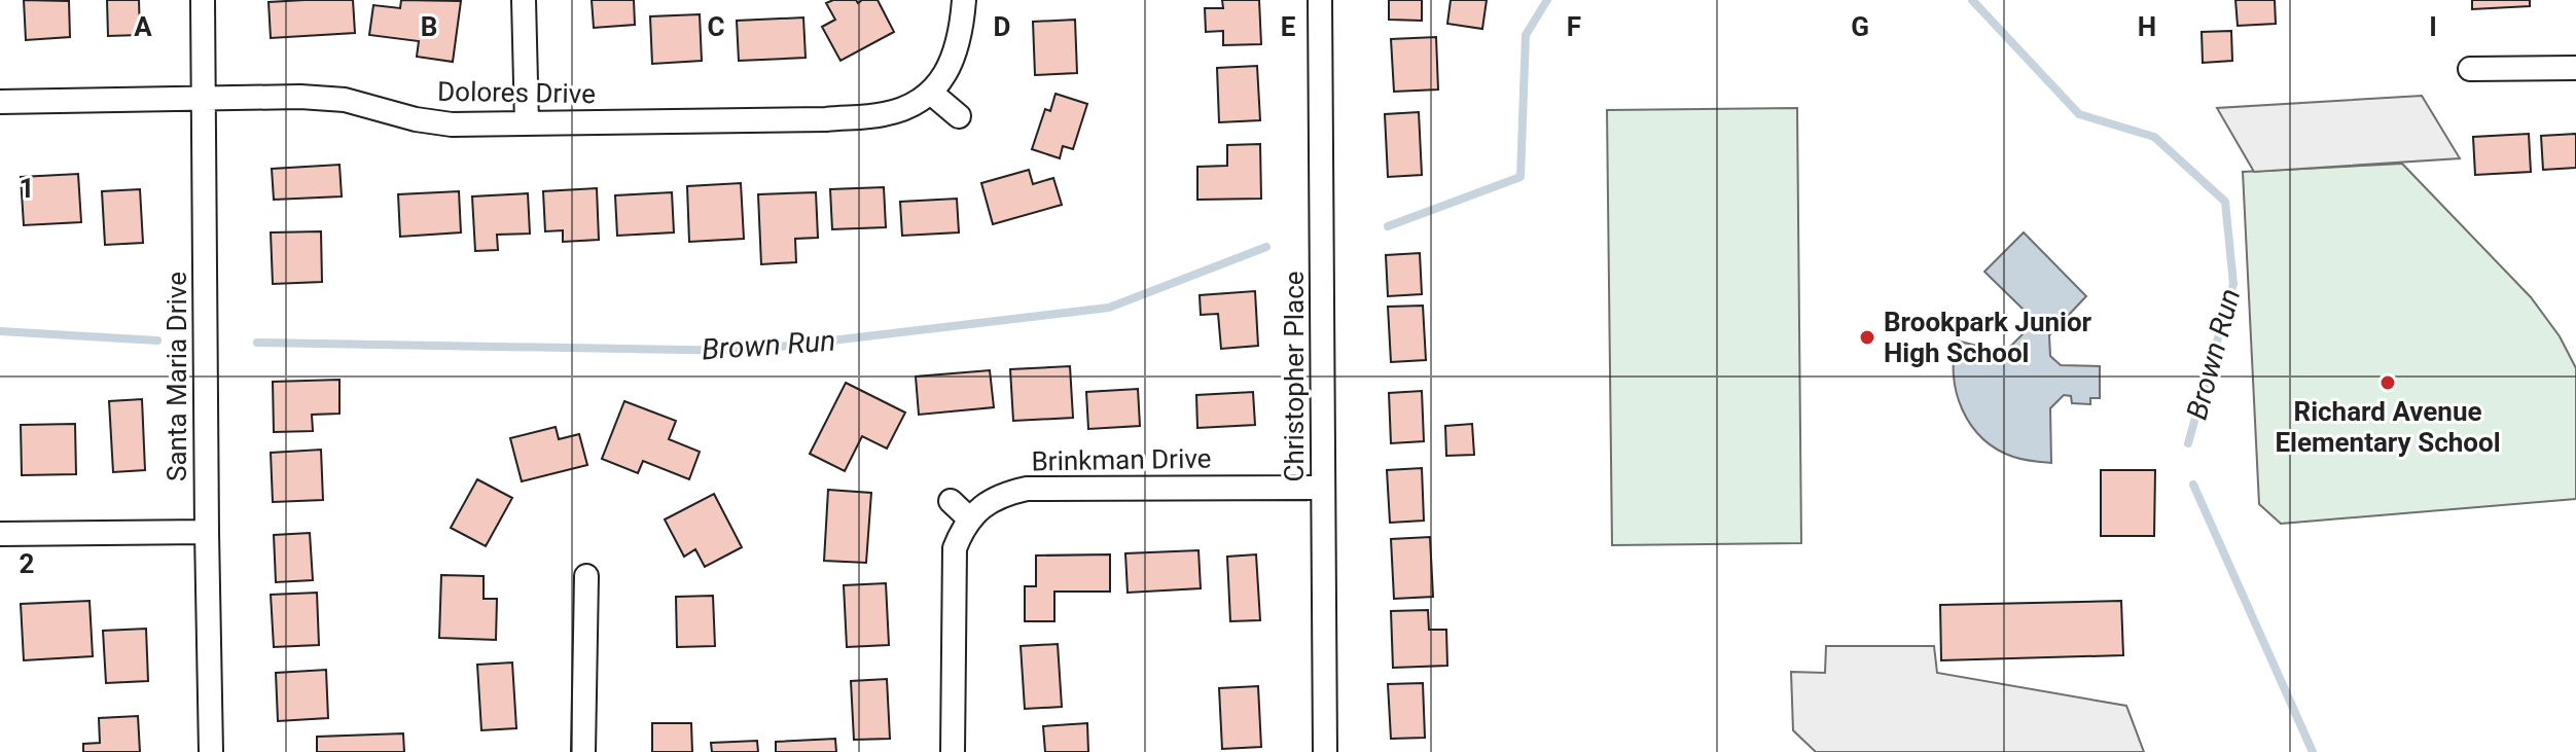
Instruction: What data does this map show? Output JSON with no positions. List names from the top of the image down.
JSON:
{
  "streets": {
    "street": [
      "Dolores Drive",
      "Santa Maria Drive",
      "Christopher Place",
      "Brinkman Drive"
    ]
  },
  "crossings": [
    ["Dolores Drive", "Santa Maria Drive"],
    ["Christopher Place", "Brinkman Drive"]
  ],
  "water": ["Brown Run"],
  "places": ["Brookpark Junior High School", "Richard Avenue Elementary School"],
  "grid": {
    "columns": [
      "A",
      "B",
      "C",
      "D",
      "E",
      "F",
      "G",
      "H",
      "I"
    ],
    "rows": ["1", "2"]
  }
}
